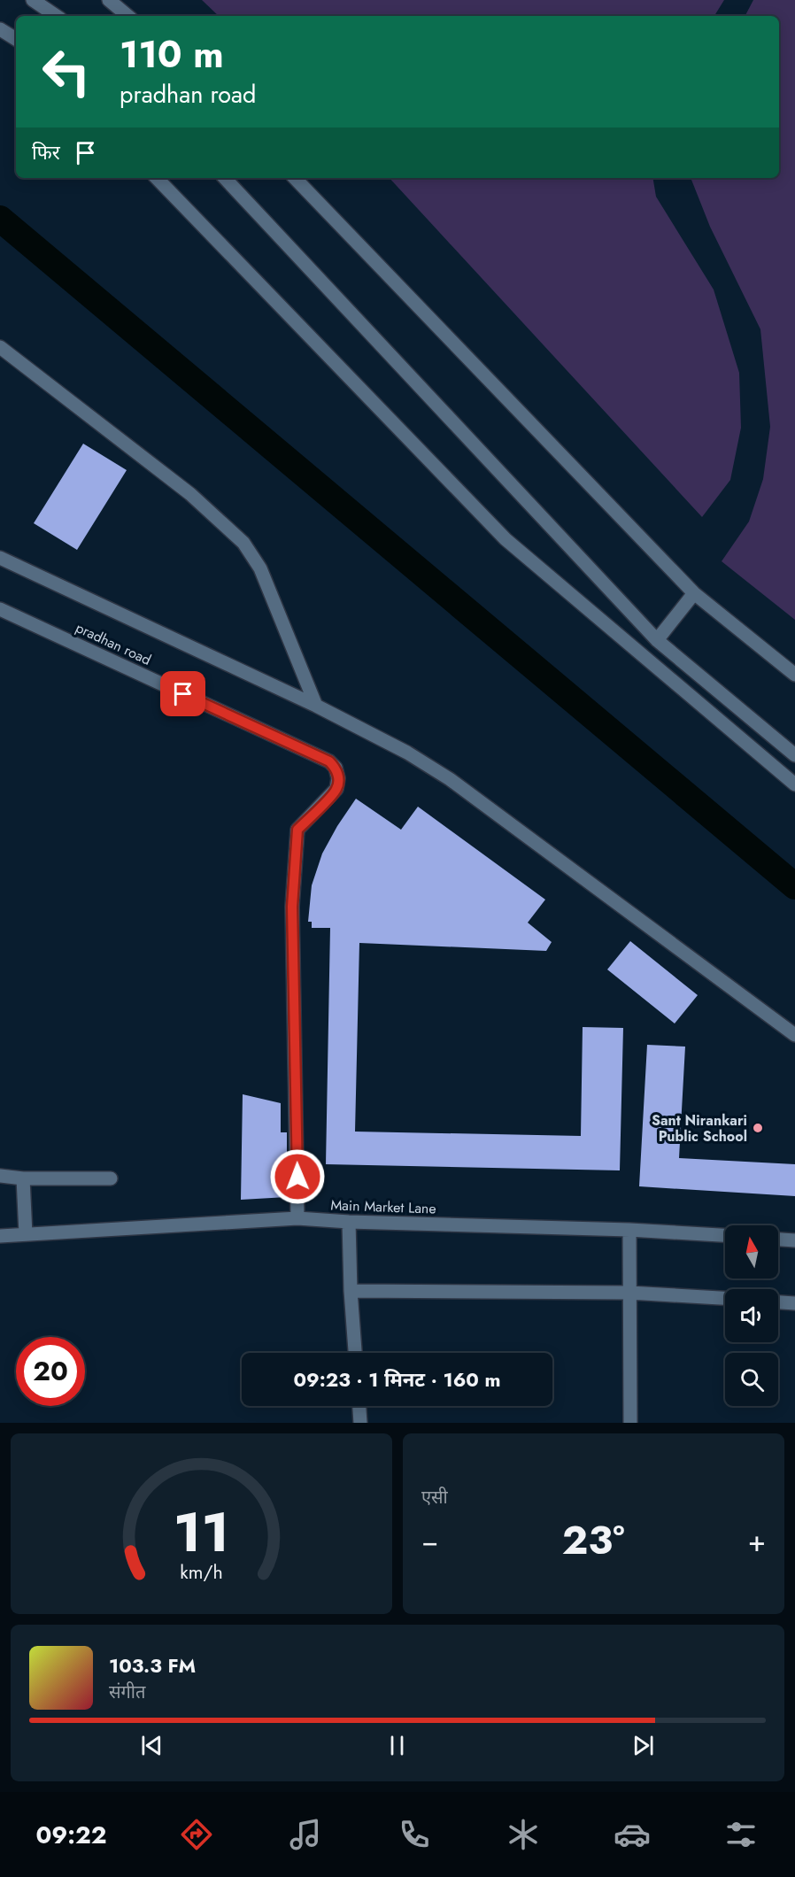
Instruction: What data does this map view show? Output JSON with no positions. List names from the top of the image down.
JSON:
{
  "streets": {
    "street": ["pradhan road", "Main Market Lane"]
  },
  "crossings": [
    ["pradhan road", "Main Market Lane"]
  ],
  "places": ["Sant Nirankari Public School"],
  "north": "top",
  "page": {
    "turn": ["110 m", "pradhan road"],
    "then": "फिर",
    "limit": "20",
    "trip": "09:23 · 1 मिनट · 160 m",
    "tile": "एसी",
    "heat": ["−", "23°", "+"],
    "song": ["103.3 FM", "संगीत"],
    "tabs": "09:22",
    "gauge": ["11", "km/h"]
  }
}
